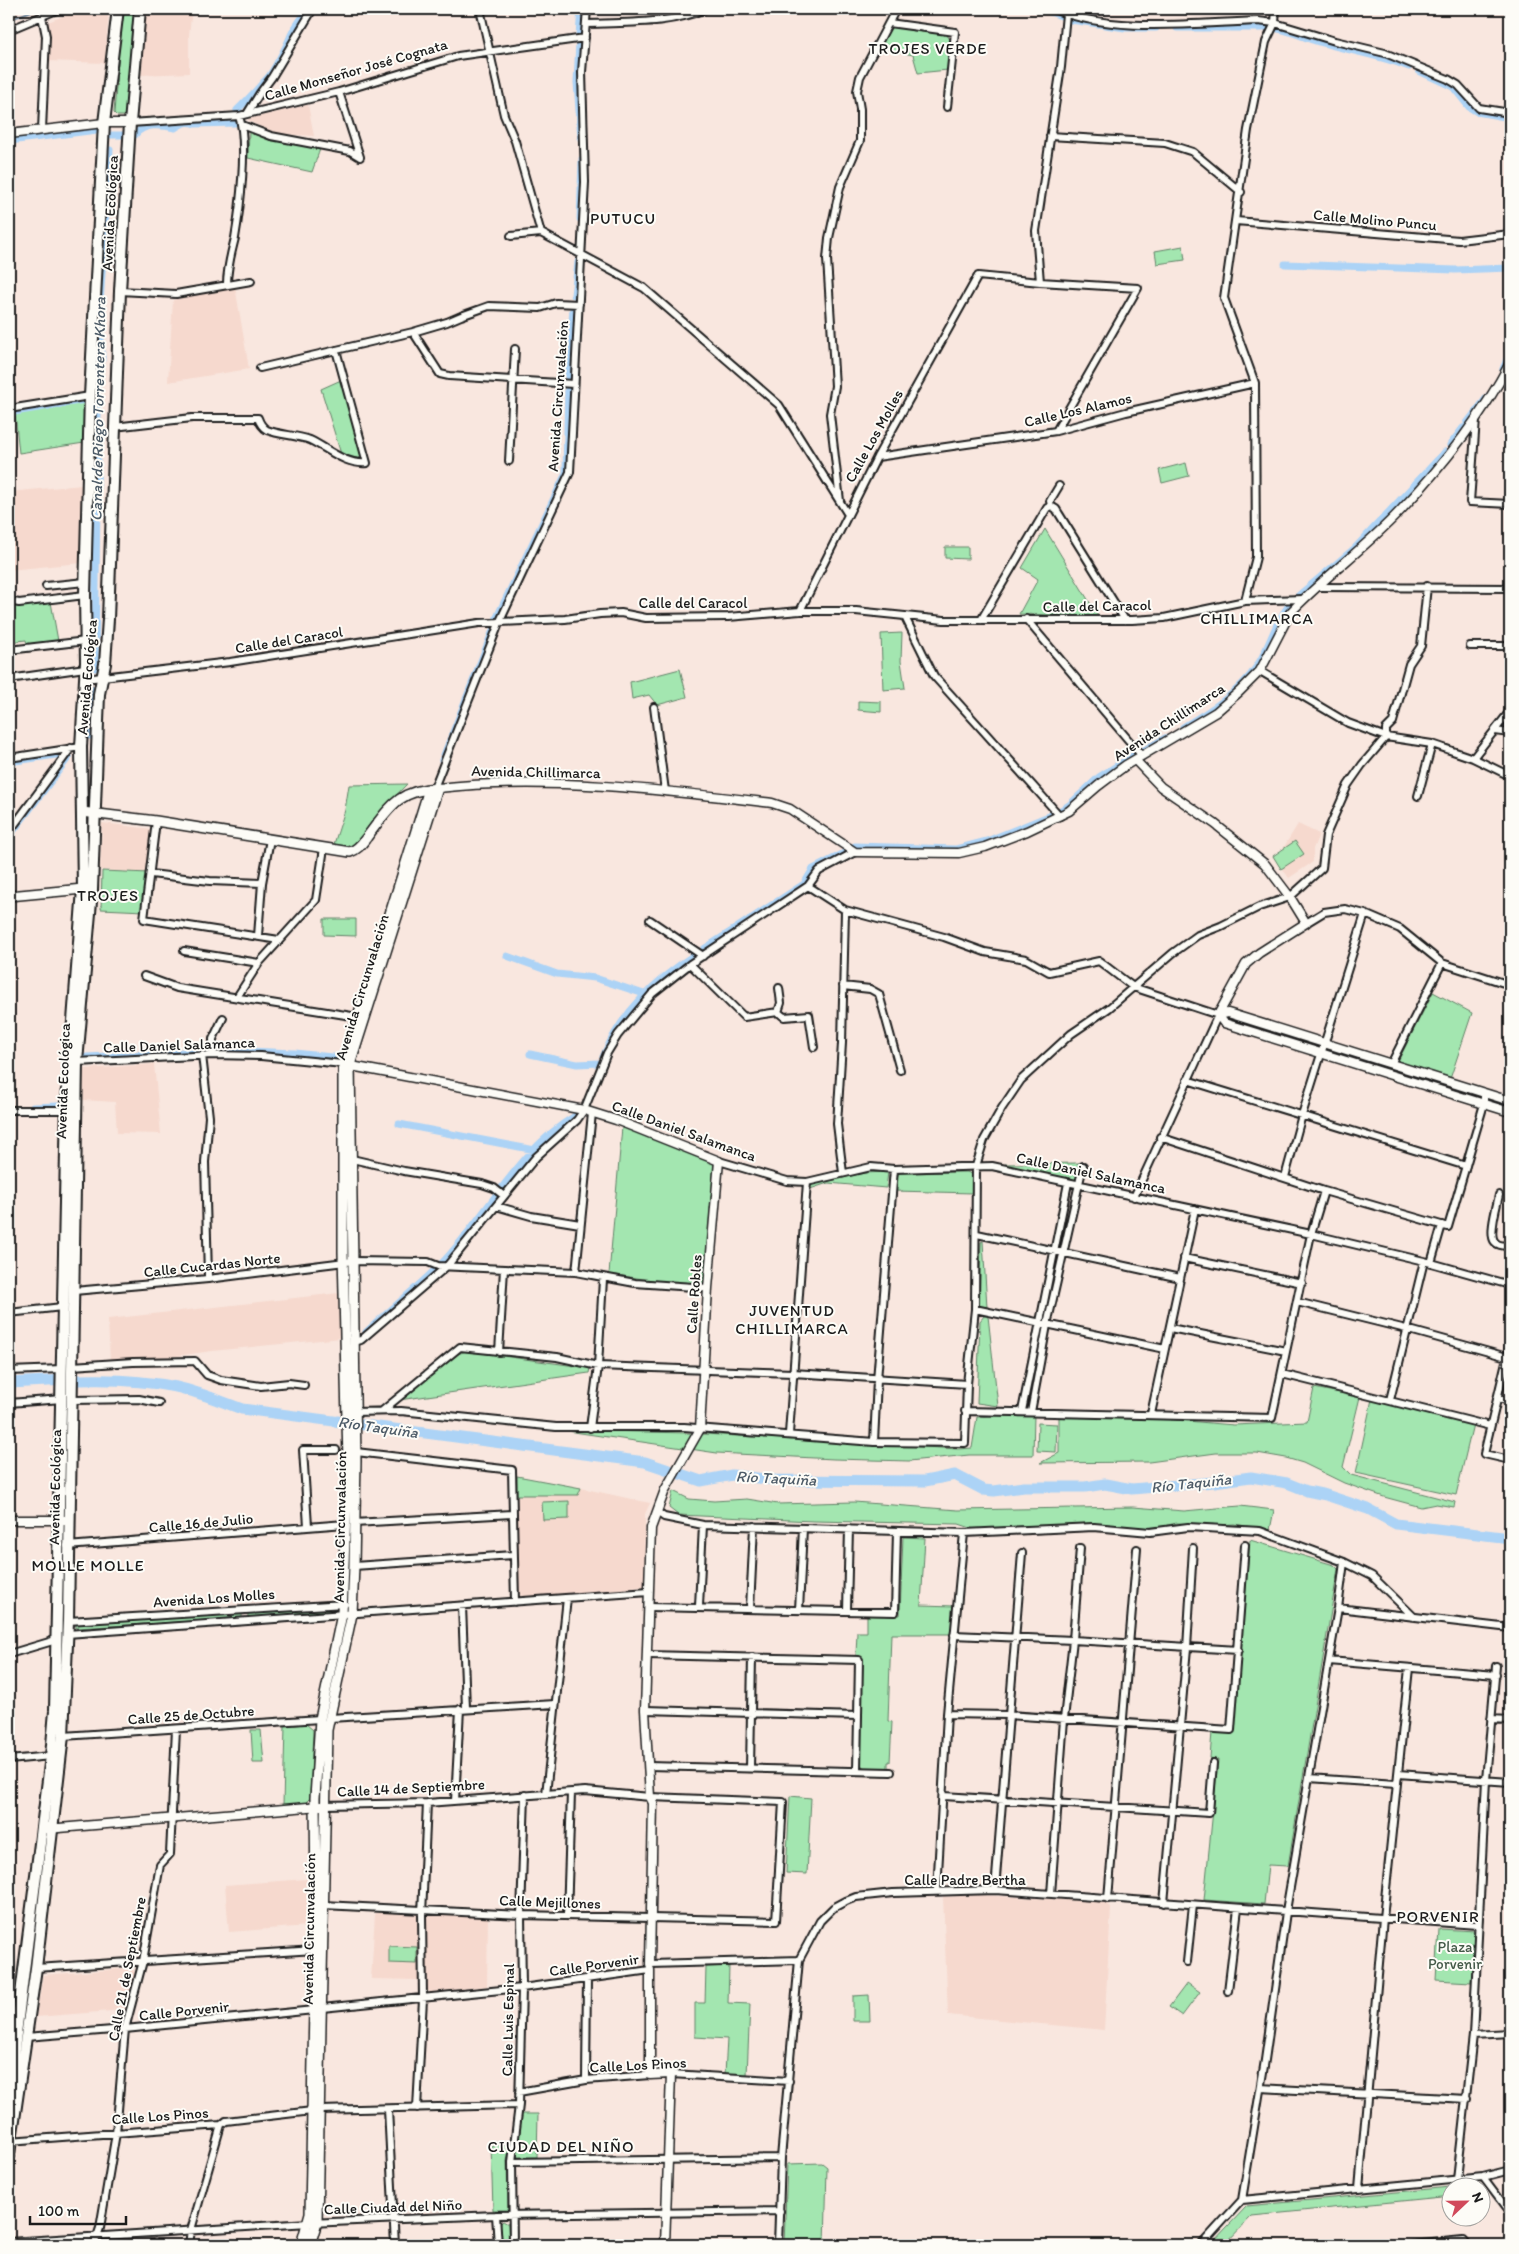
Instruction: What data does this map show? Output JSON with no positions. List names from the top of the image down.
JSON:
{
  "streets": {
    "main road": ["Avenida Ecológica", "Avenida Circunvalación", "Avenida Chillimarca"],
    "street": [
      "Calle Monseñor José Cognata",
      "Calle Molino Puncu",
      "Calle Los Alamos",
      "Calle Los Molles",
      "Calle del Caracol",
      "Calle Daniel Salamanca",
      "Calle Cucardas Norte",
      "Calle Robles",
      "Calle 16 de Julio",
      "Avenida Los Molles",
      "Calle 25 de Octubre",
      "Calle 14 de Septiembre",
      "Calle Padre Bertha",
      "Calle Mejillones",
      "Calle Porvenir",
      "Calle 21 de Septiembre",
      "Calle Luis Espinal",
      "Calle Los Pinos",
      "Calle Ciudad del Niño"
    ]
  },
  "crossings": [
    ["Calle Monseñor José Cognata", "Avenida Ecológica"],
    ["Calle Monseñor José Cognata", "Avenida Circunvalación"],
    ["Avenida Ecológica", "Calle del Caracol"],
    ["Avenida Ecológica", "Avenida Chillimarca"],
    ["Avenida Ecológica", "Calle Daniel Salamanca"],
    ["Avenida Ecológica", "Calle Cucardas Norte"],
    ["Avenida Ecológica", "Calle 16 de Julio"],
    ["Avenida Ecológica", "Avenida Los Molles"],
    ["Avenida Ecológica", "Calle 25 de Octubre"],
    ["Avenida Ecológica", "Calle 14 de Septiembre"],
    ["Avenida Ecológica", "Calle Porvenir"],
    ["Avenida Ecológica", "Calle Los Pinos"],
    ["Avenida Circunvalación", "Calle del Caracol"],
    ["Avenida Circunvalación", "Avenida Chillimarca"],
    ["Avenida Circunvalación", "Calle Daniel Salamanca"],
    ["Avenida Circunvalación", "Calle Cucardas Norte"],
    ["Avenida Circunvalación", "Calle 16 de Julio"],
    ["Avenida Circunvalación", "Avenida Los Molles"],
    ["Avenida Circunvalación", "Calle 25 de Octubre"],
    ["Avenida Circunvalación", "Calle 14 de Septiembre"],
    ["Avenida Circunvalación", "Calle Mejillones"],
    ["Avenida Circunvalación", "Calle Porvenir"],
    ["Avenida Circunvalación", "Calle Los Pinos"],
    ["Avenida Circunvalación", "Calle Ciudad del Niño"],
    ["Calle Los Alamos", "Calle Los Molles"],
    ["Calle Los Molles", "Calle del Caracol"],
    ["Calle del Caracol", "Avenida Chillimarca"],
    ["Avenida Chillimarca", "Calle Daniel Salamanca"],
    ["Calle Daniel Salamanca", "Calle Robles"],
    ["Calle Cucardas Norte", "Calle Robles"],
    ["Calle 25 de Octubre", "Calle 21 de Septiembre"],
    ["Calle 14 de Septiembre", "Calle Mejillones"],
    ["Calle 14 de Septiembre", "Calle 21 de Septiembre"],
    ["Calle 14 de Septiembre", "Calle Luis Espinal"],
    ["Calle Padre Bertha", "Calle Porvenir"],
    ["Calle Padre Bertha", "Calle Los Pinos"],
    ["Calle Padre Bertha", "Calle Ciudad del Niño"],
    ["Calle Mejillones", "Calle Luis Espinal"],
    ["Calle Porvenir", "Calle 21 de Septiembre"],
    ["Calle Porvenir", "Calle Luis Espinal"],
    ["Calle 21 de Septiembre", "Calle Los Pinos"],
    ["Calle 21 de Septiembre", "Calle Ciudad del Niño"],
    ["Calle Luis Espinal", "Calle Los Pinos"],
    ["Calle Luis Espinal", "Calle Ciudad del Niño"]
  ],
  "districts": [
    "TROJES VERDE",
    "PUTUCU",
    "CHILLIMARCA",
    "TROJES",
    "JUVENTUD CHILLIMARCA",
    "MOLLE MOLLE",
    "PORVENIR",
    "CIUDAD DEL NIÑO"
  ],
  "water": ["Canal de Riego Torrentera Khora", "Río Taquiña"],
  "parks": ["Plaza Porvenir"],
  "scale_bar": "100 m",
  "north": "right"
}
